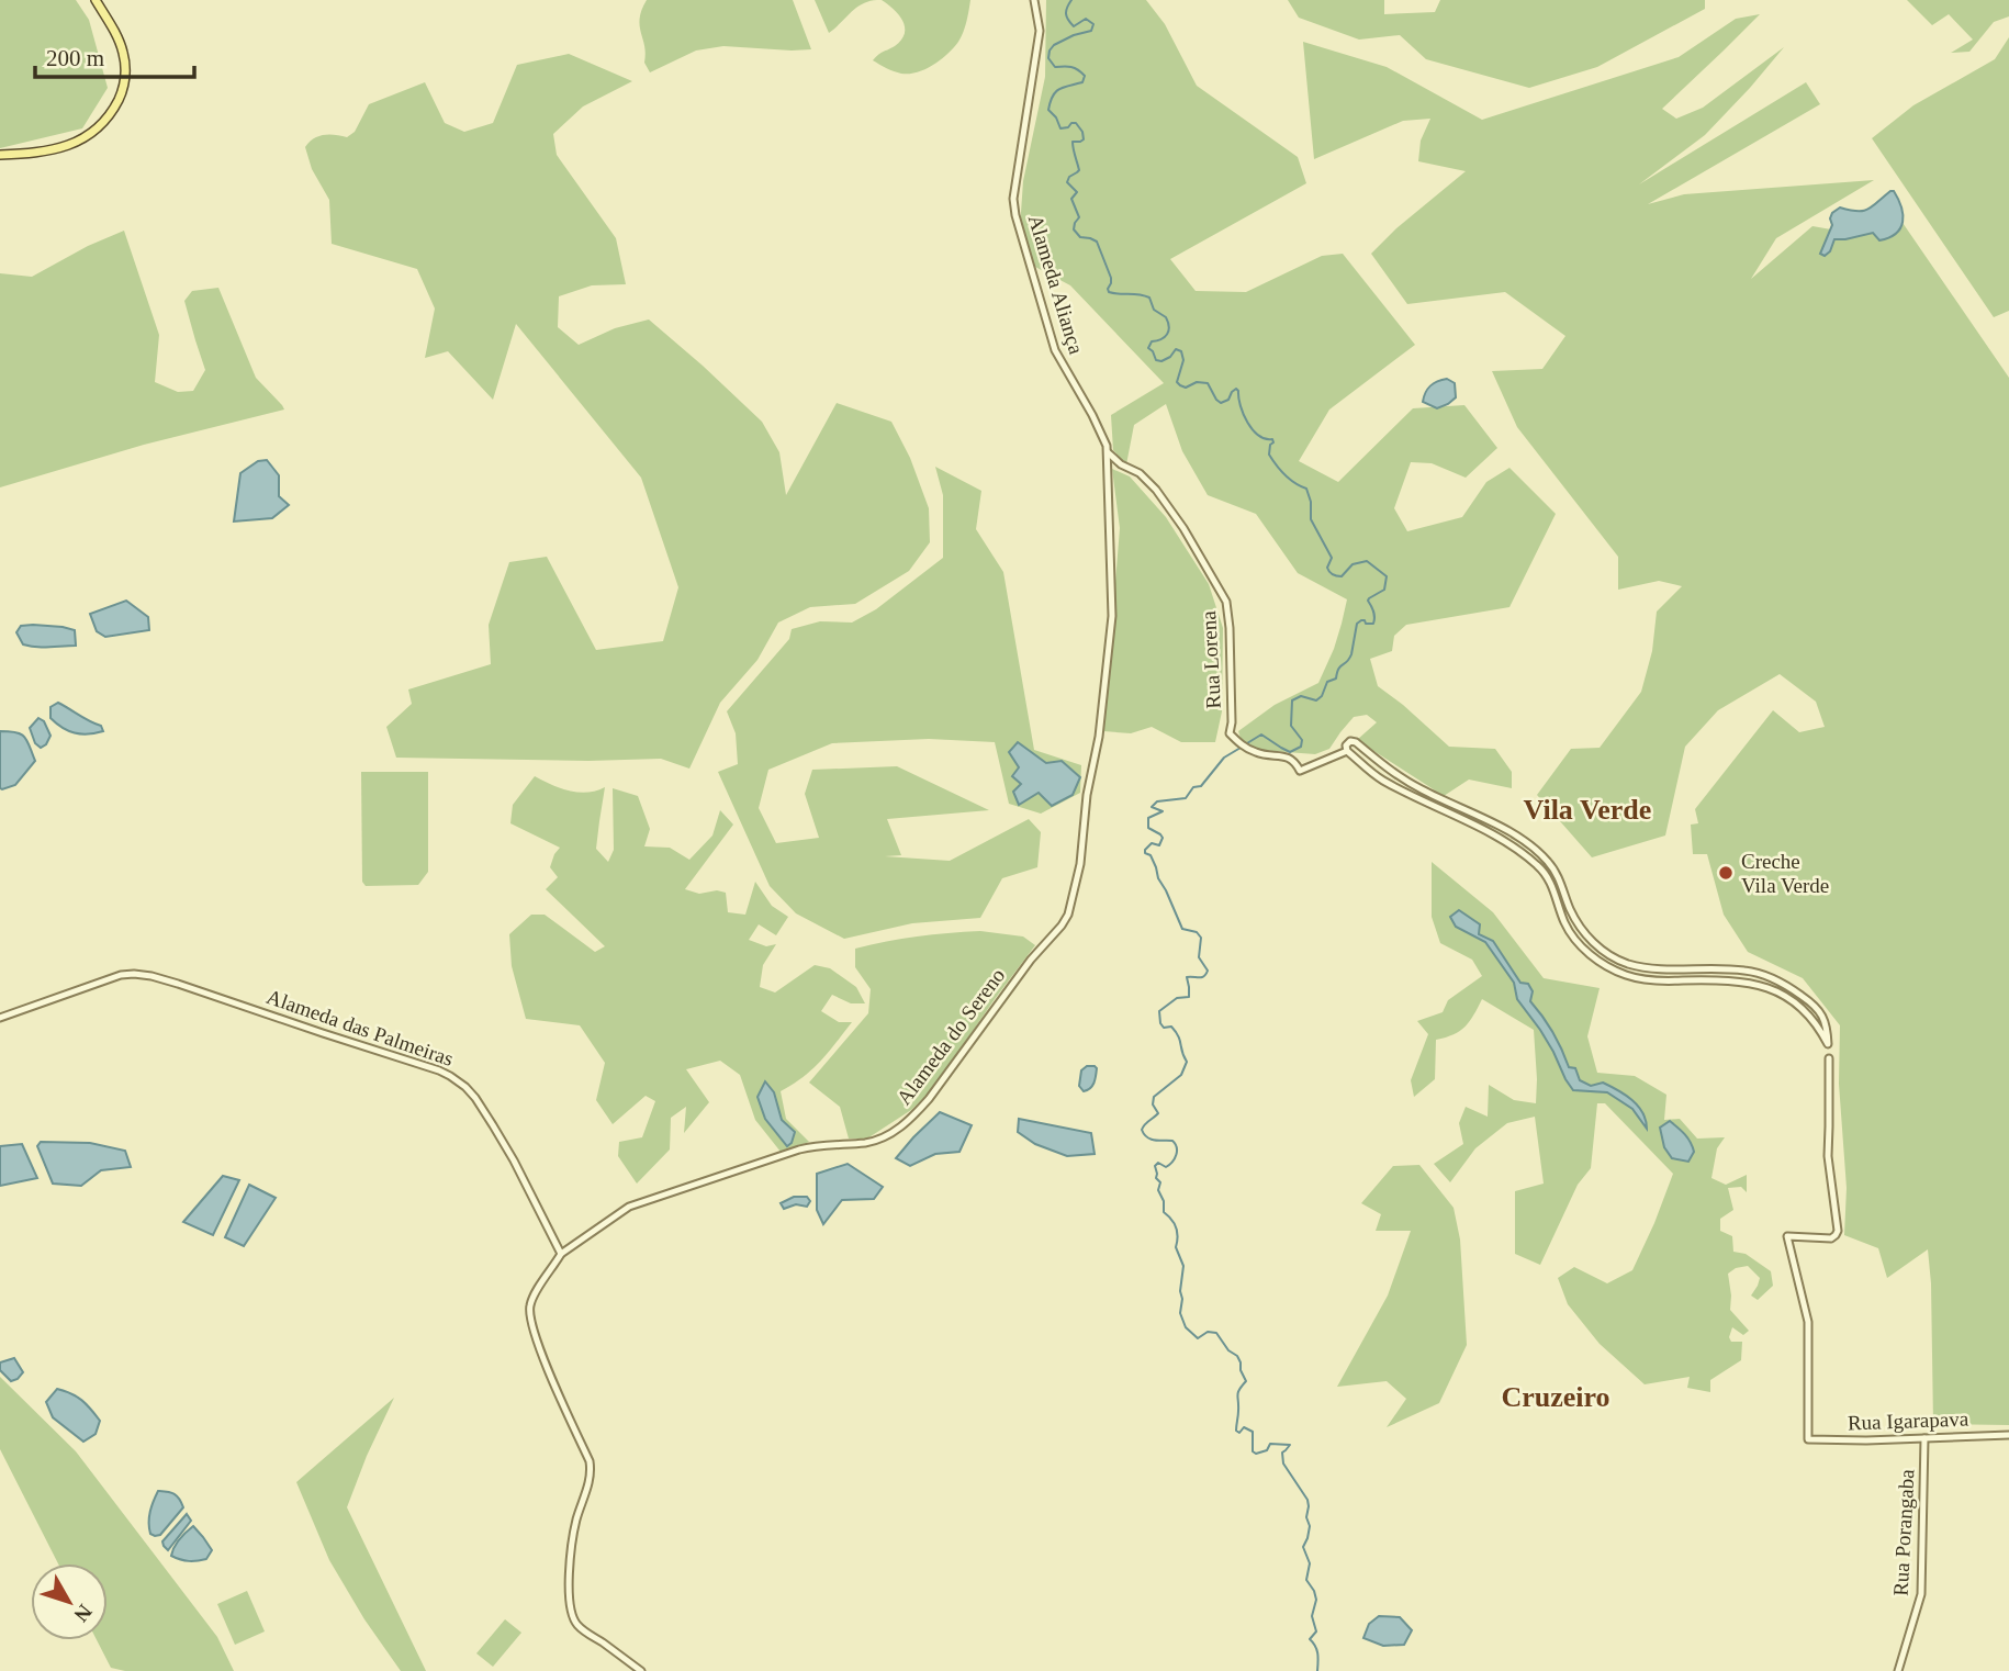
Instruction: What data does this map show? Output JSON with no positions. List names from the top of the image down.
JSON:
{
  "streets": {
    "street": [
      "Alameda Aliança",
      "Rua Lorena",
      "Alameda das Palmeiras",
      "Alameda do Sereno",
      "Rua Igarapava",
      "Rua Porangaba"
    ]
  },
  "crossings": [
    ["Alameda Aliança", "Rua Lorena"],
    ["Alameda Aliança", "Alameda do Sereno"],
    ["Alameda das Palmeiras", "Alameda do Sereno"],
    ["Rua Igarapava", "Rua Porangaba"]
  ],
  "districts": ["Vila Verde", "Cruzeiro"],
  "places": ["Creche Vila Verde"],
  "scale_bar": "200 m",
  "north": "bottom right"
}
